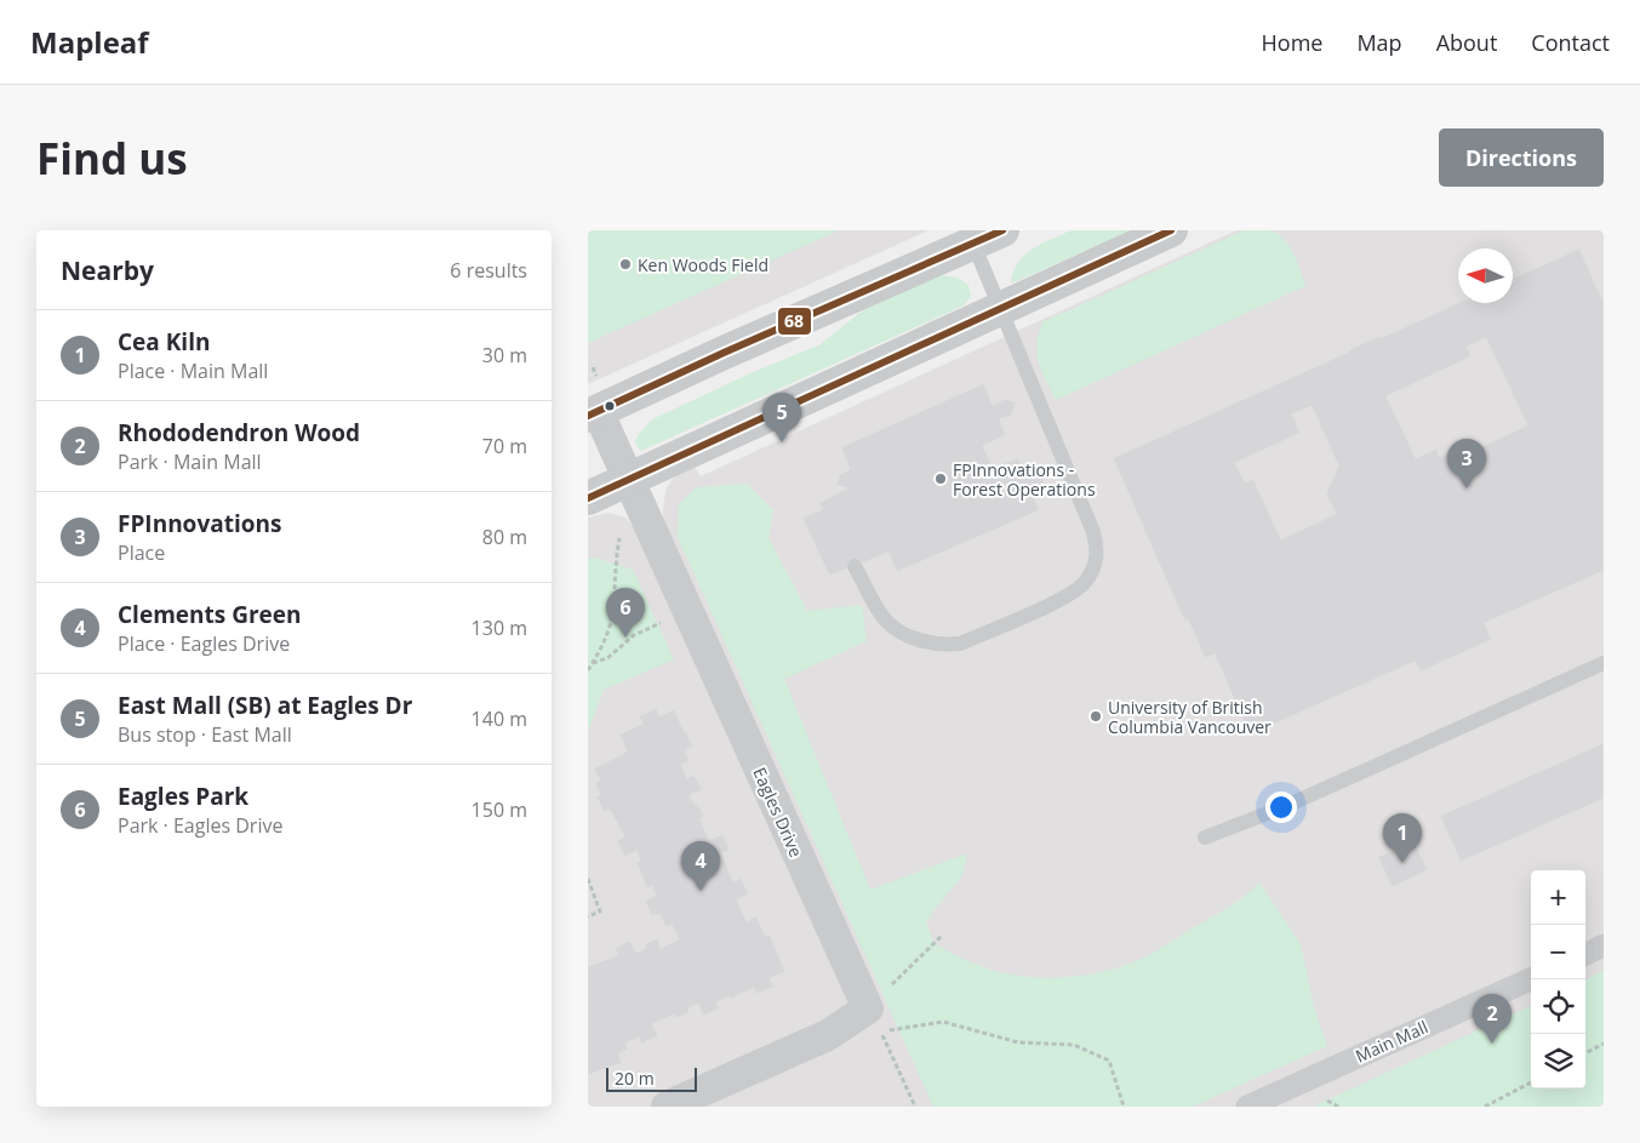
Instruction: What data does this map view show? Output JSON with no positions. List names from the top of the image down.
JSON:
{
  "streets": {
    "street": ["Eagles Drive", "Main Mall"]
  },
  "places": ["Ken Woods Field", "FPInnovations - Forest Operations", "University of British Columbia Vancouver"],
  "lines": ["transit line 68"],
  "scale_bar": "20 m",
  "north": "left",
  "page": {
    "header": "Mapleaf",
    "nav": [
      "Home",
      "Map",
      "About",
      "Contact"
    ],
    "buttons": "Directions",
    "title": "Find us",
    "heading": ["Nearby", "6 results"],
    "list": [
      {
        "mark": "1",
        "name": "Cea Kiln",
        "note": "Place · Main Mall",
        "value": "30 m"
      },
      {
        "mark": "2",
        "name": "Rhododendron Wood",
        "note": "Park · Main Mall",
        "value": "70 m"
      },
      {
        "mark": "3",
        "name": "FPInnovations",
        "note": "Place",
        "value": "80 m"
      },
      {
        "mark": "4",
        "name": "Clements Green",
        "note": "Place · Eagles Drive",
        "value": "130 m"
      },
      {
        "mark": "5",
        "name": "East Mall (SB) at Eagles Dr",
        "note": "Bus stop · East Mall",
        "value": "140 m"
      },
      {
        "mark": "6",
        "name": "Eagles Park",
        "note": "Park · Eagles Drive",
        "value": "150 m"
      }
    ],
    "pins": [
      "5",
      "3",
      "6",
      "1",
      "4",
      "2"
    ],
    "map_buttons": ["+", "−"],
    "scale": "20 m"
  }
}
